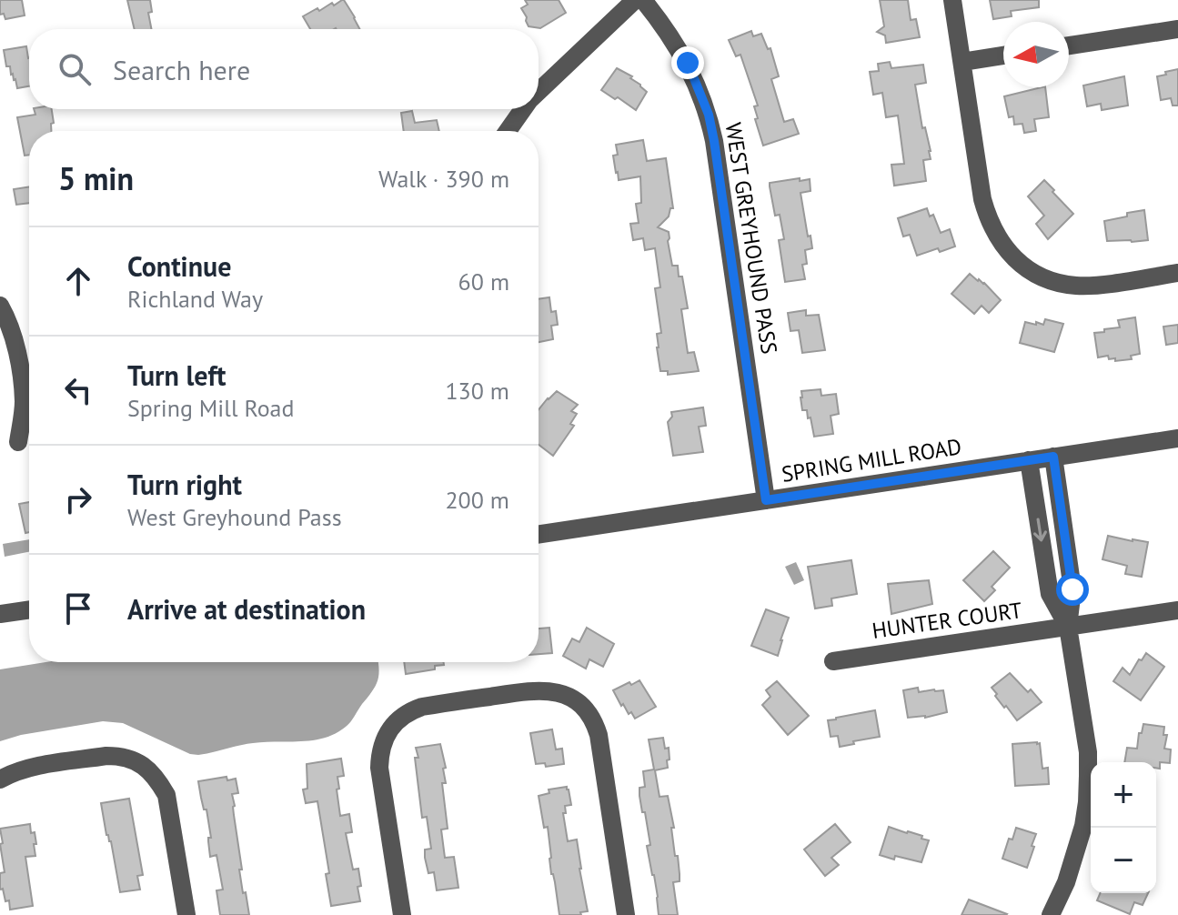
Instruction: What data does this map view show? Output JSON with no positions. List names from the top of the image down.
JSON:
{
  "streets": {
    "street": ["WEST GREYHOUND PASS", "SPRING MILL ROAD", "HUNTER COURT"]
  },
  "crossings": [
    ["WEST GREYHOUND PASS", "SPRING MILL ROAD"]
  ],
  "north": "left",
  "page": {
    "search": "Search here",
    "heading": ["5 min", "Walk · 390 m"],
    "list": [
      ["Continue", "Richland Way", "60 m"],
      ["Turn left", "Spring Mill Road", "130 m"],
      ["Turn right", "West Greyhound Pass", "200 m"],
      "Arrive at destination"
    ],
    "map_buttons": ["+", "−"]
  }
}
